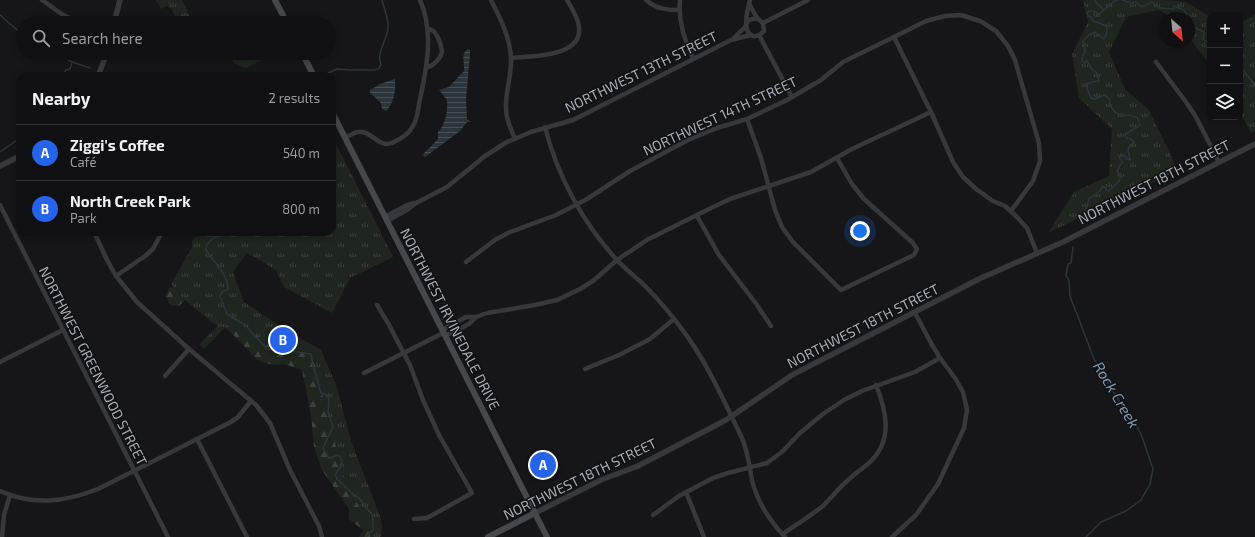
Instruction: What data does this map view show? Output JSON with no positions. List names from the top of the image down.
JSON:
{
  "streets": {
    "main road": ["NORTHWEST 18TH STREET", "NORTHWEST IRVINEDALE DRIVE"],
    "street": ["NORTHWEST 13TH STREET", "NORTHWEST 14TH STREET", "NORTHWEST GREENWOOD STREET"]
  },
  "crossings": [
    ["NORTHWEST 13TH STREET", "NORTHWEST IRVINEDALE DRIVE"],
    ["NORTHWEST 18TH STREET", "NORTHWEST IRVINEDALE DRIVE"]
  ],
  "water": ["Rock Creek"],
  "north": "bottom right",
  "page": {
    "map_buttons": ["+", "−"],
    "search": "Search here",
    "heading": ["Nearby", "2 results"],
    "list": [
      {
        "mark": "A",
        "name": "Ziggi's Coffee",
        "note": "Café",
        "value": "540 m"
      },
      {
        "mark": "B",
        "name": "North Creek Park",
        "note": "Park",
        "value": "800 m"
      }
    ],
    "pins": ["B", "A"]
  }
}
